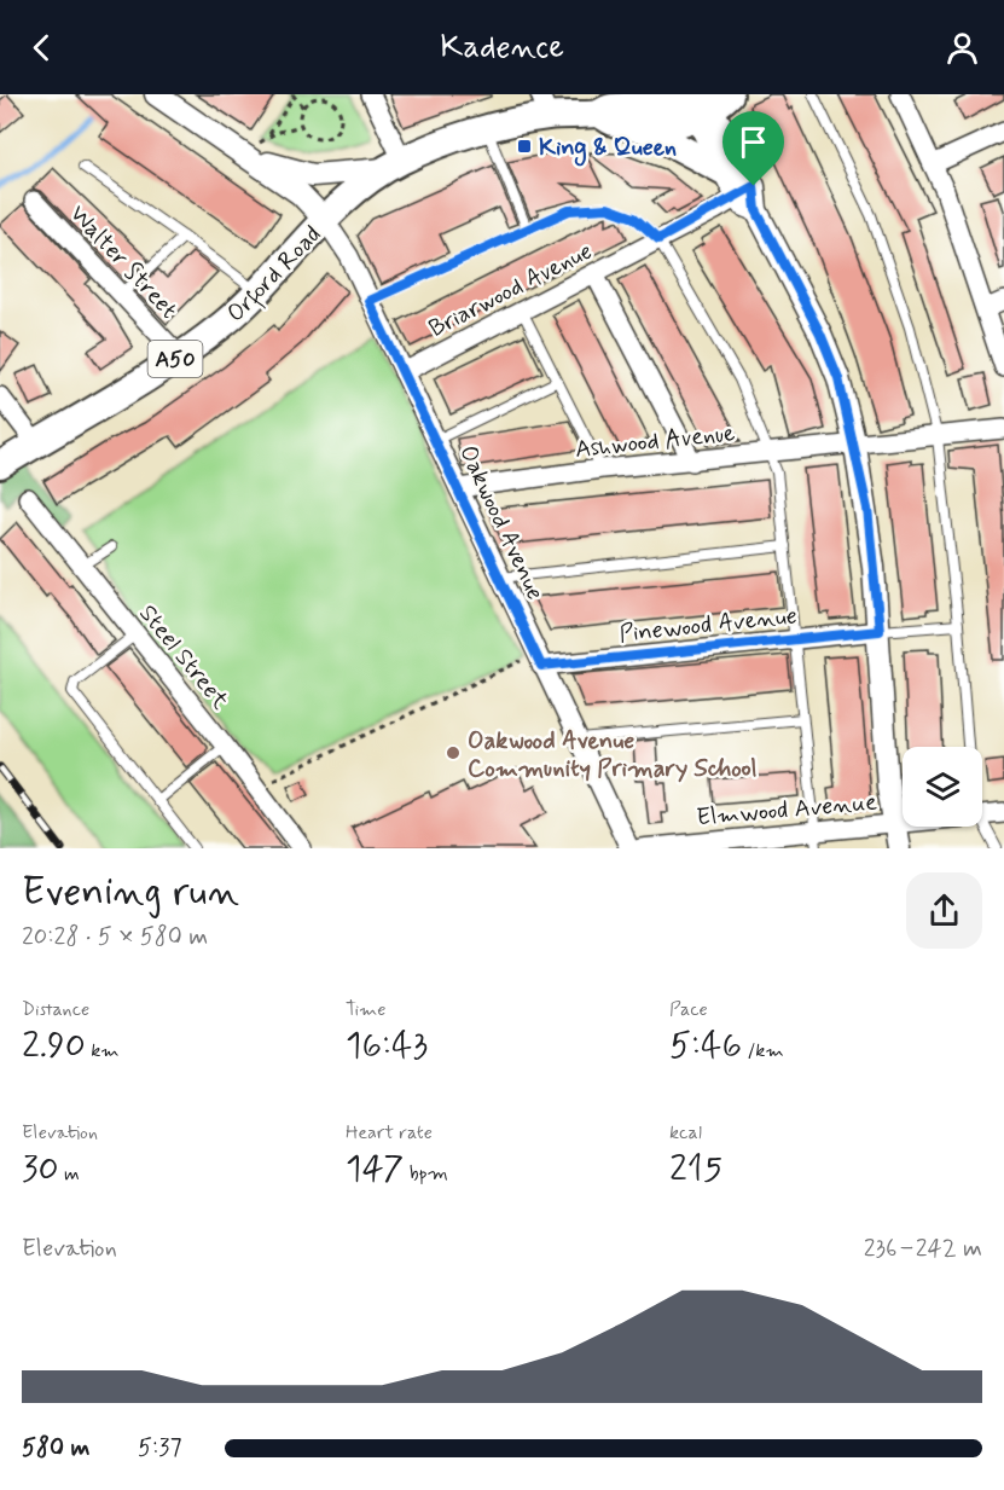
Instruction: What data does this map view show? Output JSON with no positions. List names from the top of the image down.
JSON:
{
  "streets": {
    "main road": ["Orford Road", "A50"],
    "street": [
      "Walter Street",
      "Briarwood Avenue",
      "Ashwood Avenue",
      "Oakwood Avenue",
      "Pinewood Avenue",
      "Steel Street",
      "Elmwood Avenue"
    ]
  },
  "crossings": [
    ["Walter Street", "Orford Road"],
    ["Orford Road", "A50"],
    ["Orford Road", "Oakwood Avenue"],
    ["Briarwood Avenue", "Oakwood Avenue"],
    ["A50", "Oakwood Avenue"],
    ["Ashwood Avenue", "Oakwood Avenue"],
    ["Oakwood Avenue", "Pinewood Avenue"]
  ],
  "places": {
    "transit": ["King & Queen"],
    "other": ["Oakwood Avenue Community Primary School"]
  },
  "page": {
    "header": "Kadence",
    "heading": ["Evening run", "20:28 · 5 × 580 m"],
    "stats": [
      ["Distance", "2.90 km"],
      ["Time", "16:43"],
      ["Pace", "5:46 /km"],
      ["Elevation", "30 m"],
      ["Heart rate", "147 bpm"],
      ["kcal", "215"]
    ],
    "chart": ["Elevation", "236–242 m"],
    "list": [
      {
        "name": "580 m",
        "note": "5:37"
      }
    ]
  }
}
